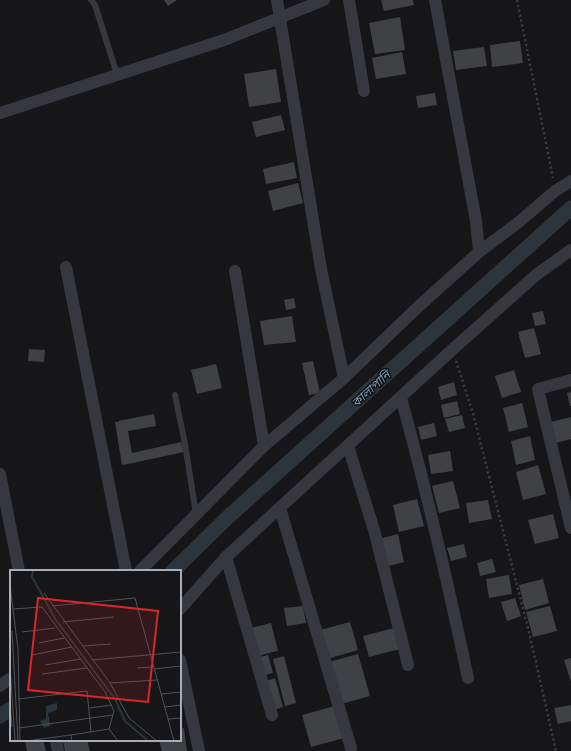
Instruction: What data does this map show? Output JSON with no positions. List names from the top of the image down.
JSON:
{
  "water": ["কালাপানি"]
}
